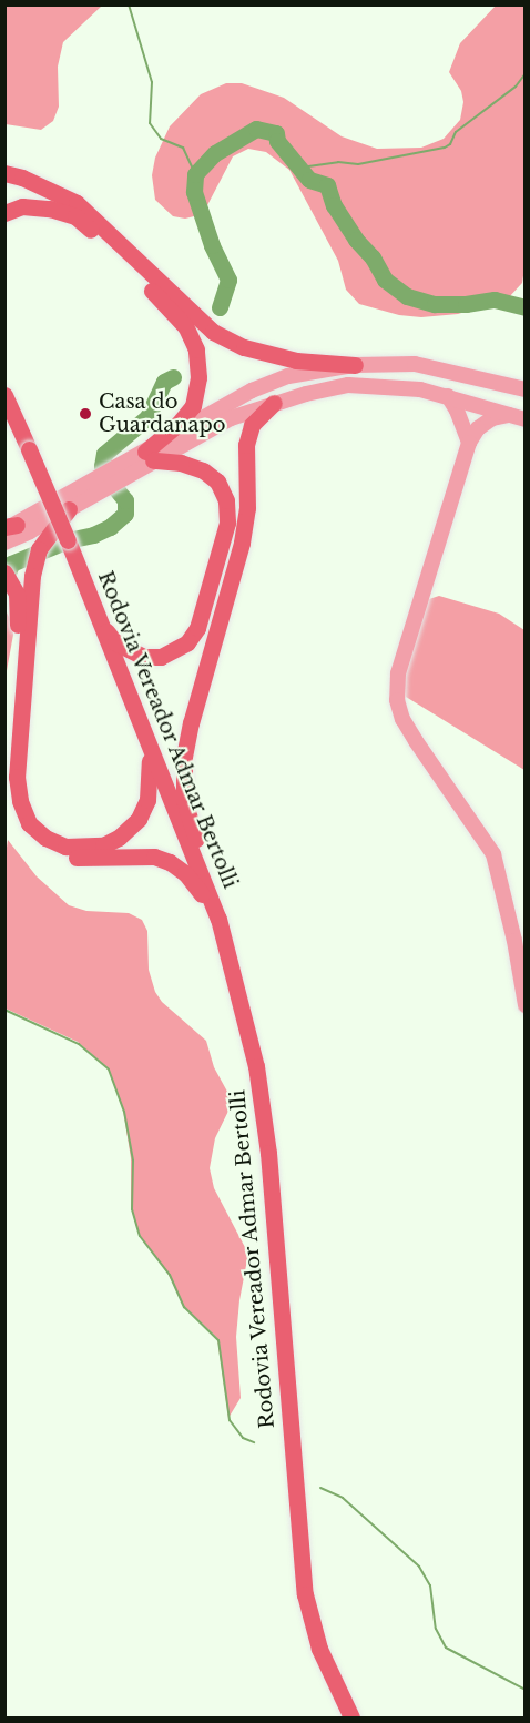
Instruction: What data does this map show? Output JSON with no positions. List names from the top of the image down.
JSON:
{
  "streets": {
    "highway": ["Rodovia Vereador Admar Bertolli"]
  },
  "places": ["Casa do Guardanapo"]
}
